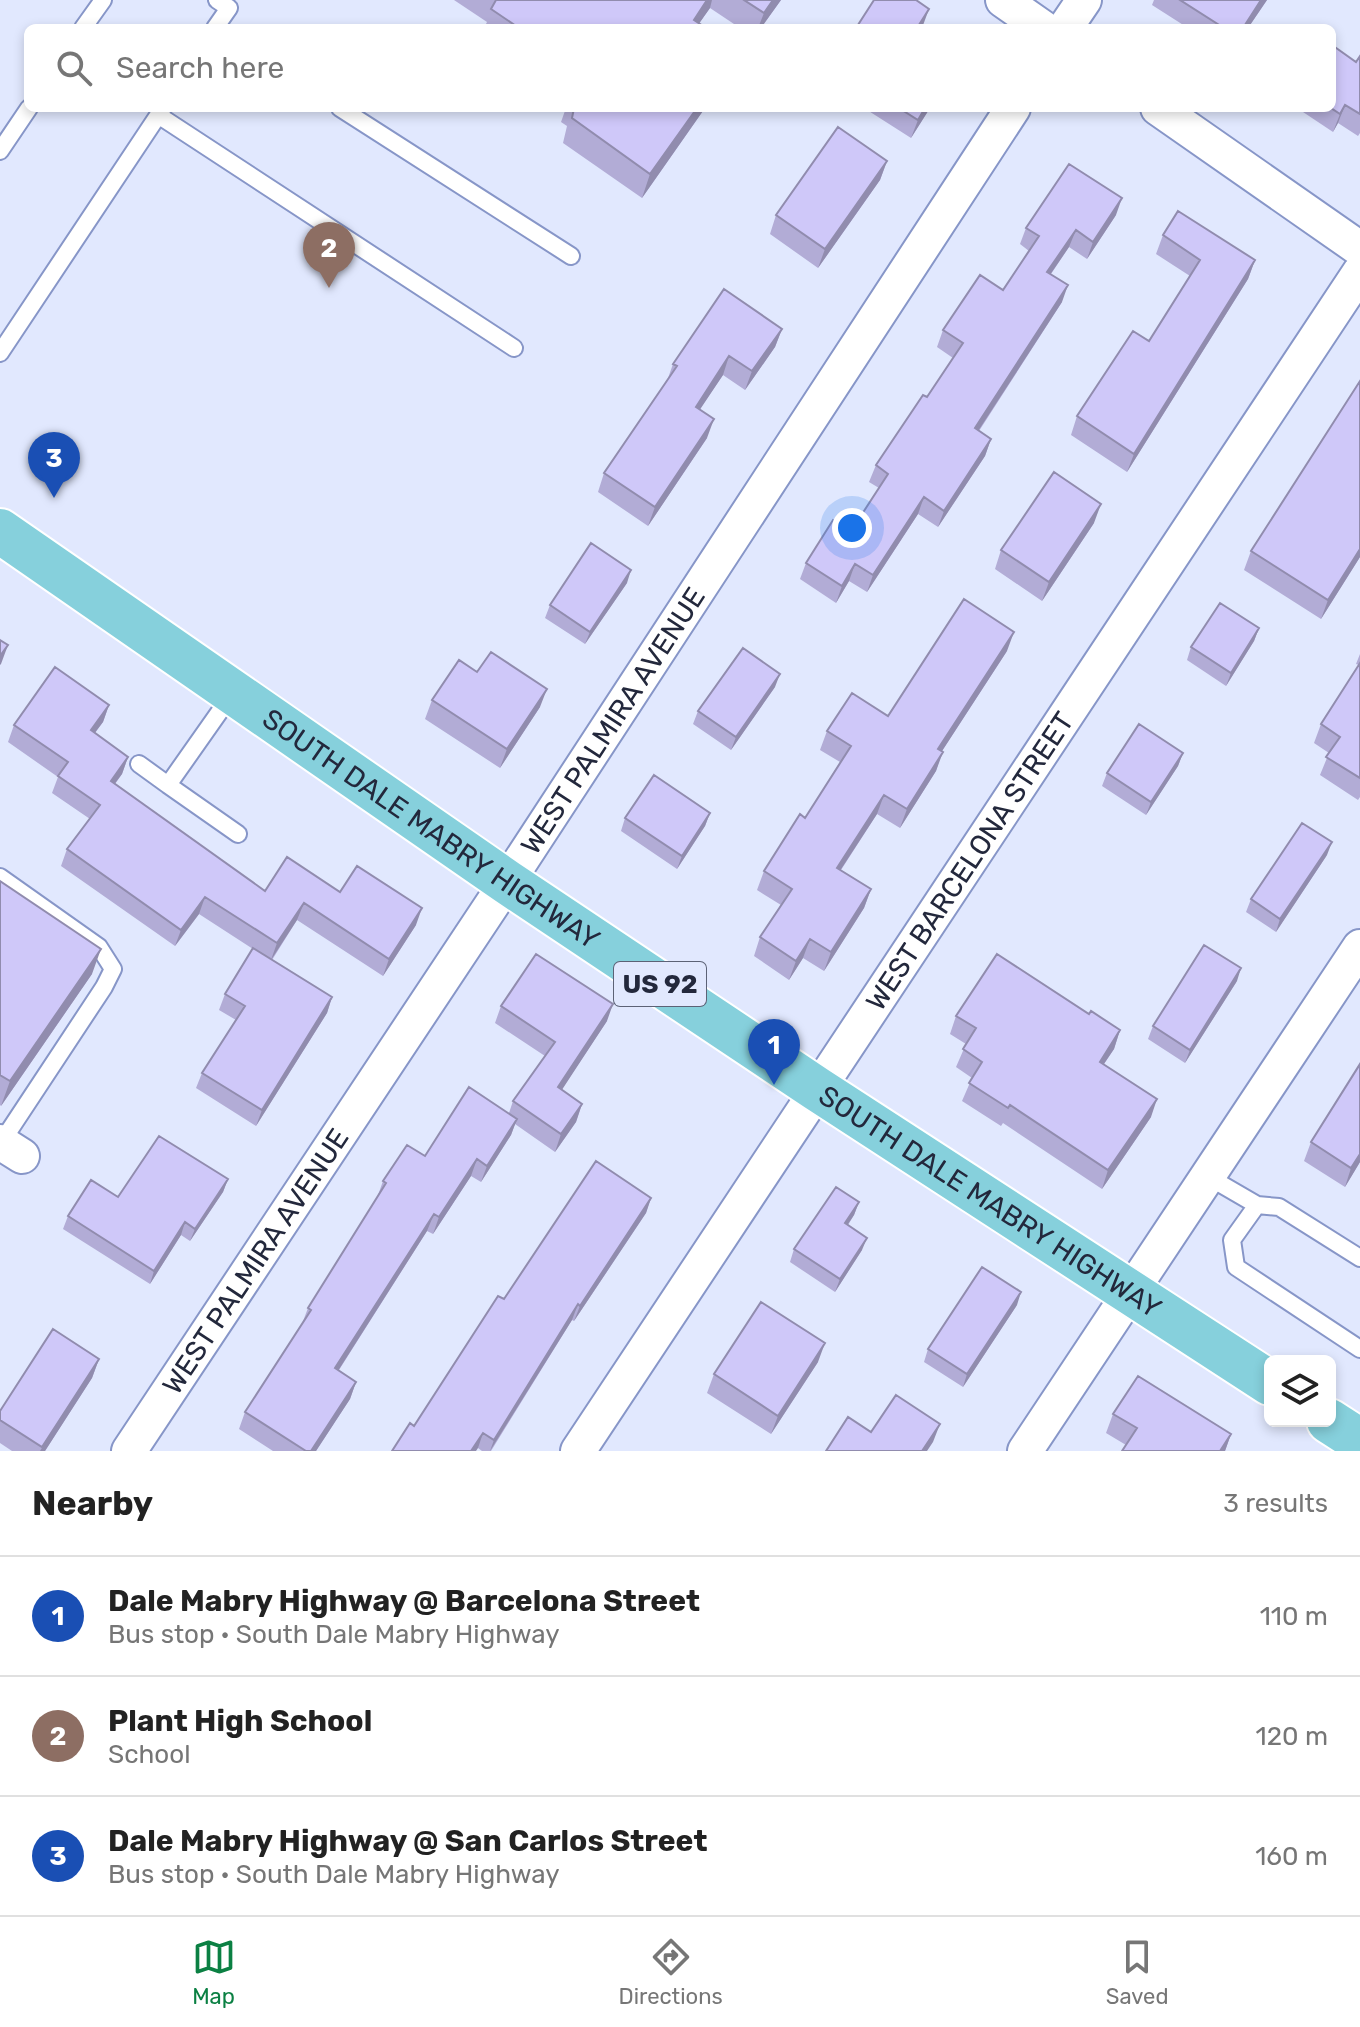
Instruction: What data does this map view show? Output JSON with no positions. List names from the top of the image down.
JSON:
{
  "streets": {
    "main road": ["SOUTH DALE MABRY HIGHWAY", "US 92"],
    "street": ["WEST PALMIRA AVENUE", "WEST BARCELONA STREET"]
  },
  "crossings": [
    ["WEST PALMIRA AVENUE", "SOUTH DALE MABRY HIGHWAY"],
    ["SOUTH DALE MABRY HIGHWAY", "WEST BARCELONA STREET"]
  ],
  "page": {
    "search": "Search here",
    "pins": ["2", "3", "1"],
    "heading": ["Nearby", "3 results"],
    "list": [
      {
        "mark": "1",
        "name": "Dale Mabry Highway @ Barcelona Street",
        "note": "Bus stop · South Dale Mabry Highway",
        "value": "110 m"
      },
      {
        "mark": "2",
        "name": "Plant High School",
        "note": "School",
        "value": "120 m"
      },
      {
        "mark": "3",
        "name": "Dale Mabry Highway @ San Carlos Street",
        "note": "Bus stop · South Dale Mabry Highway",
        "value": "160 m"
      }
    ],
    "nav": ["Map", "Directions", "Saved"]
  }
}
